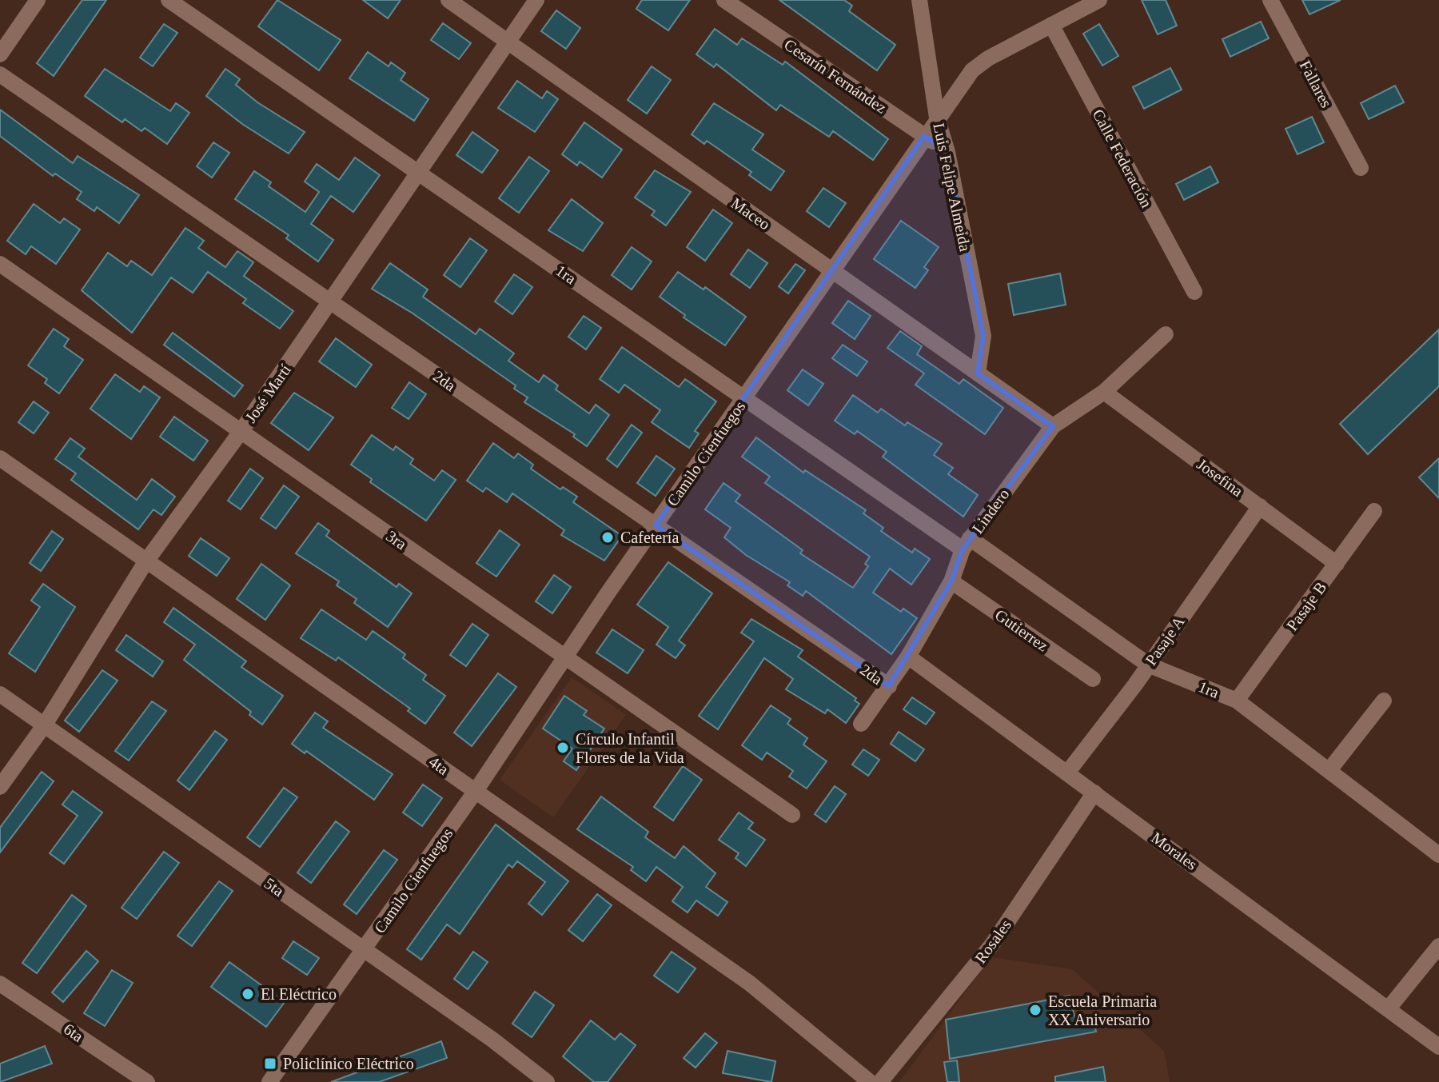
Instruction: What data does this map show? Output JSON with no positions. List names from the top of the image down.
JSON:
{
  "streets": {
    "street": [
      "Cesarín Fernández",
      "Fallares",
      "Calle Federación",
      "Luis Felipe Almeida",
      "Maceo",
      "1ra",
      "2da",
      "José Martí",
      "Camilo Cienfuegos",
      "Josefina",
      "Lindero",
      "3ra",
      "Pasaje B",
      "Gutierrez",
      "Pasaje A",
      "4ta",
      "Morales",
      "5ta",
      "Rosales",
      "6ta"
    ]
  },
  "crossings": [
    ["Cesarín Fernández", "Luis Felipe Almeida"],
    ["Cesarín Fernández", "Camilo Cienfuegos"],
    ["Calle Federación", "Camilo Cienfuegos"],
    ["Luis Felipe Almeida", "Maceo"],
    ["Luis Felipe Almeida", "Camilo Cienfuegos"],
    ["Maceo", "José Martí"],
    ["Maceo", "Camilo Cienfuegos"],
    ["Maceo", "Lindero"],
    ["1ra", "José Martí"],
    ["1ra", "Camilo Cienfuegos"],
    ["1ra", "Lindero"],
    ["1ra", "Pasaje B"],
    ["1ra", "Pasaje A"],
    ["2da", "José Martí"],
    ["2da", "Camilo Cienfuegos"],
    ["2da", "Lindero"],
    ["José Martí", "3ra"],
    ["José Martí", "4ta"],
    ["José Martí", "5ta"],
    ["Camilo Cienfuegos", "3ra"],
    ["Camilo Cienfuegos", "4ta"],
    ["Camilo Cienfuegos", "5ta"],
    ["Josefina", "Lindero"],
    ["Josefina", "Pasaje B"],
    ["Josefina", "Pasaje A"],
    ["Lindero", "Gutierrez"],
    ["Lindero", "Morales"],
    ["Pasaje A", "Morales"],
    ["Morales", "Rosales"]
  ],
  "places": {
    "other": [
      "Cafetería",
      "Círculo Infantil Flores de la Vida",
      "El Eléctrico",
      "Escuela Primaria XX Aniversario"
    ],
    "transit": ["Policlínico Eléctrico"]
  }
}
